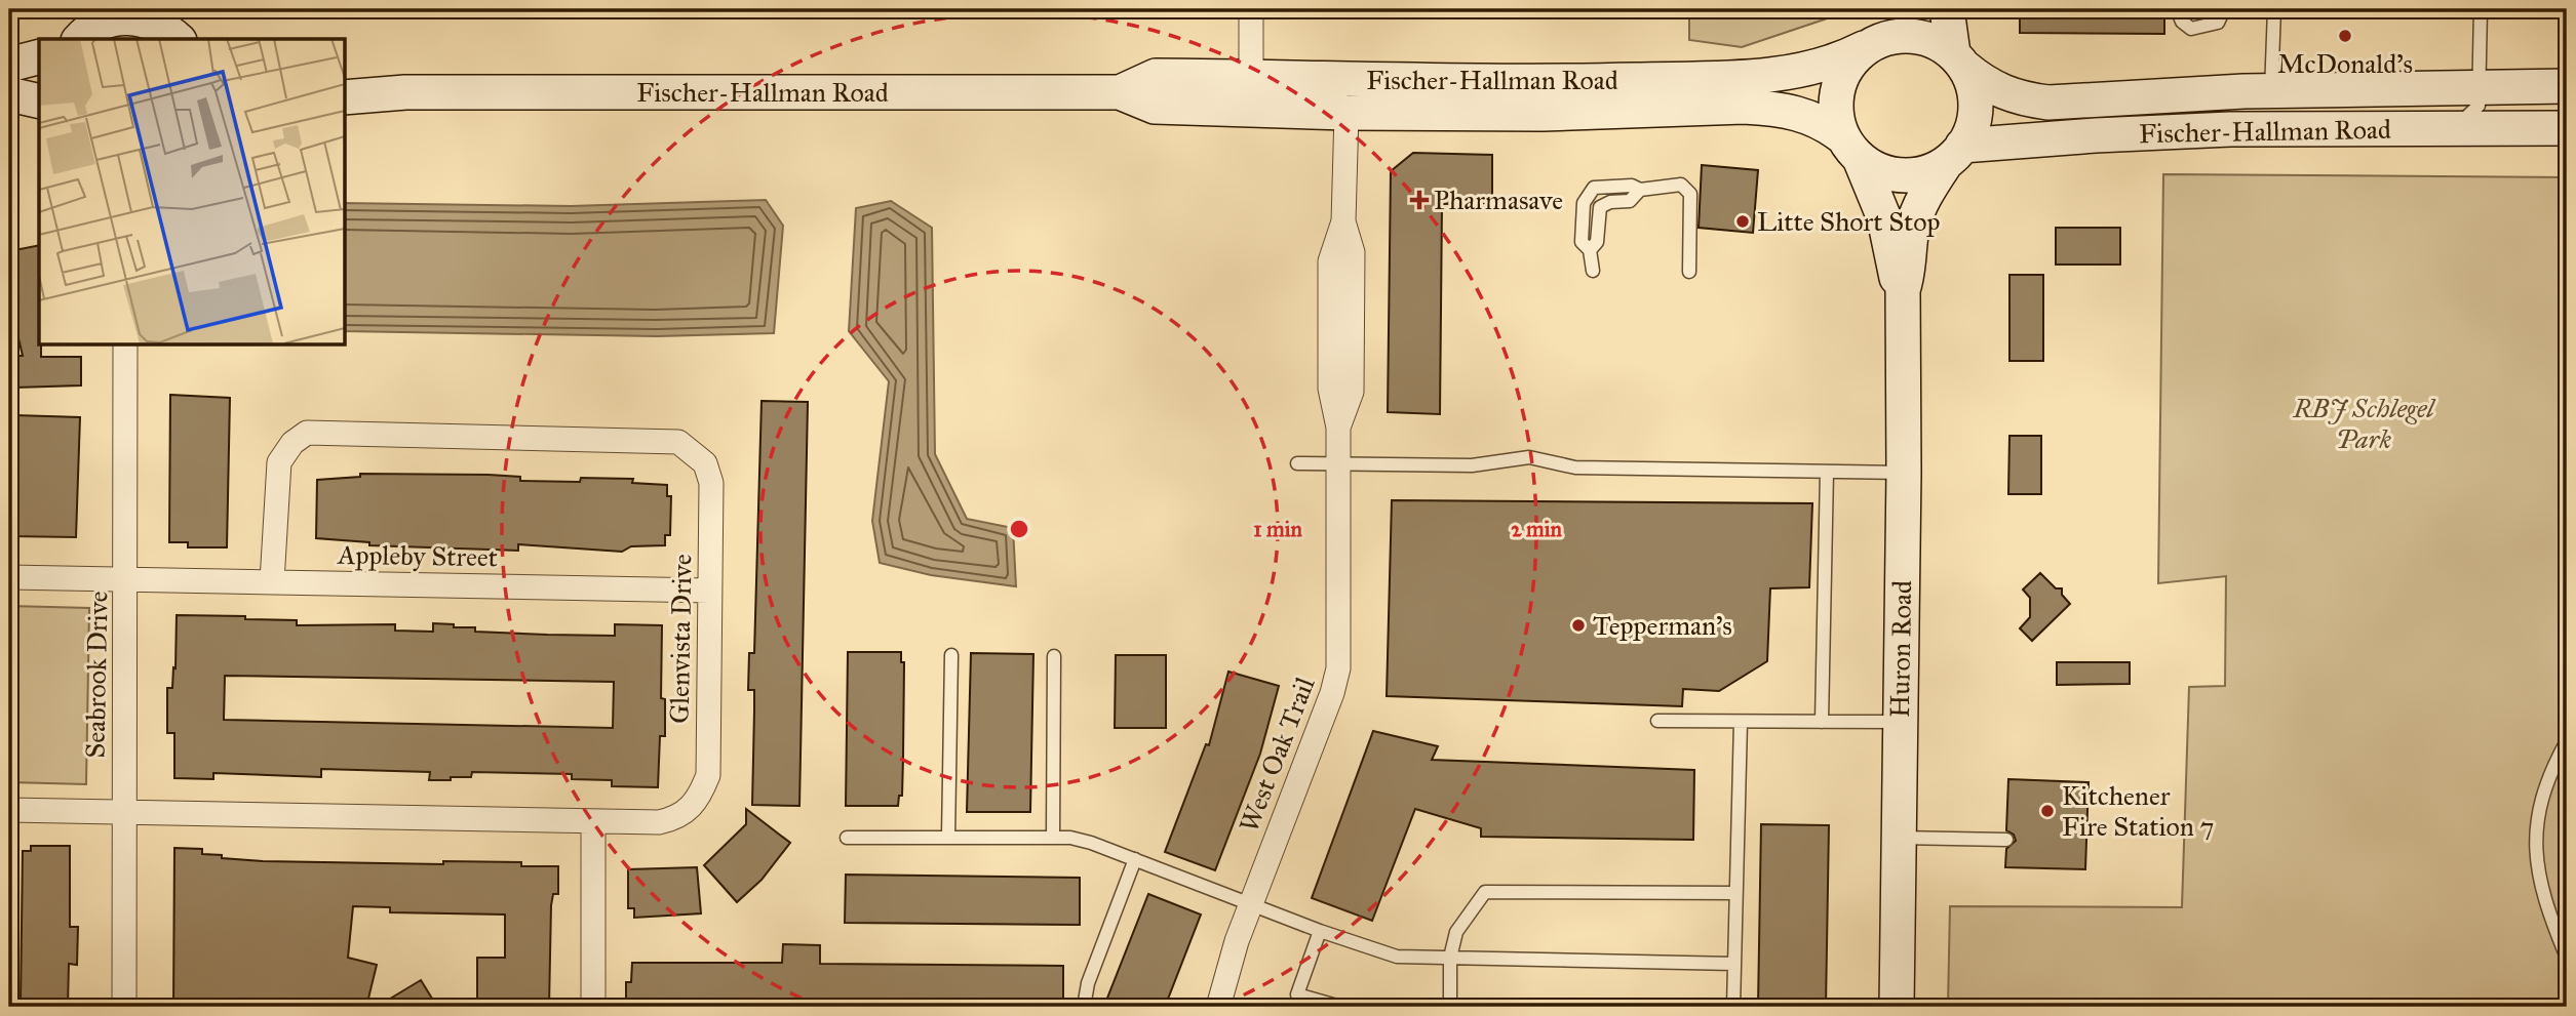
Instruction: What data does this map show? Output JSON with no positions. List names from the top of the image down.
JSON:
{
  "streets": {
    "main road": ["Fischer-Hallman Road", "Huron Road"],
    "street": [
      "Appleby Street",
      "Glenvista Drive",
      "Seabrook Drive",
      "West Oak Trail"
    ]
  },
  "crossings": [
    ["Fischer-Hallman Road", "Huron Road"],
    ["Fischer-Hallman Road", "West Oak Trail"],
    ["Appleby Street", "Glenvista Drive"],
    ["Appleby Street", "Seabrook Drive"],
    ["Glenvista Drive", "Seabrook Drive"]
  ],
  "parks": ["RBJ Schlegel Park"],
  "places": {
    "other": [
      "McDonald's",
      "Litte Short Stop",
      "Tepperman's",
      "Kitchener Fire Station 7"
    ],
    "health": ["Pharmasave"]
  },
  "rings": ["1 min", "2 min"]
}
